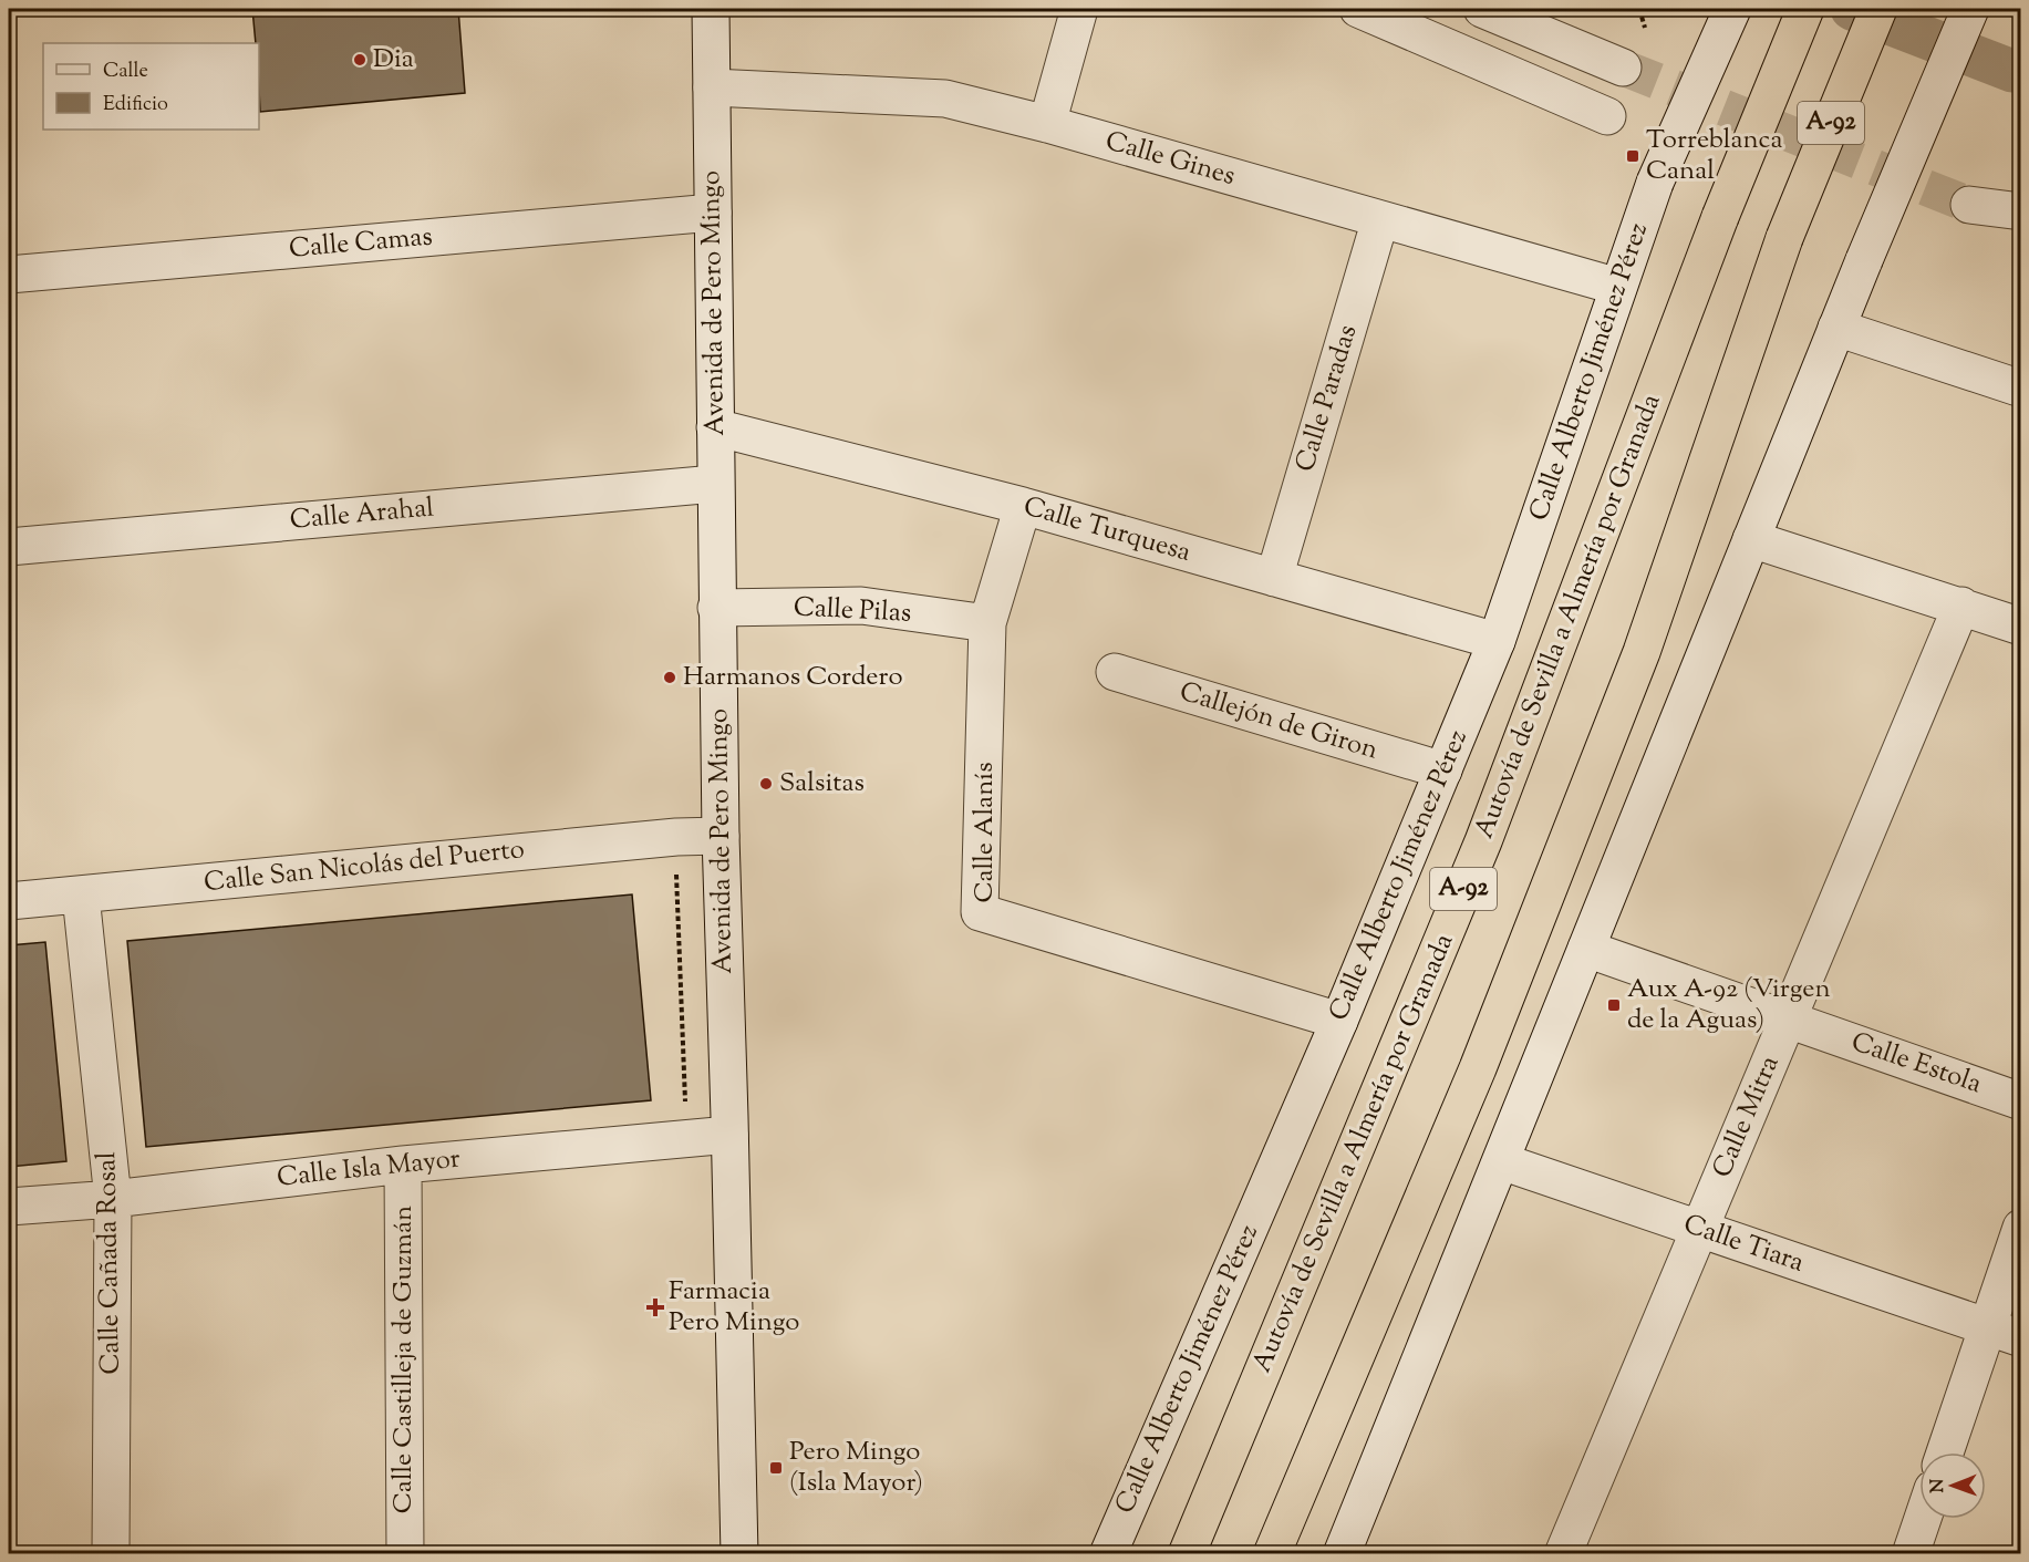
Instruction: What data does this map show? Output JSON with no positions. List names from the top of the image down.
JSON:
{
  "streets": {
    "highway": ["A-92", "Autovía de Sevilla a Almería por Granada"],
    "street": [
      "Calle Gines",
      "Calle Camas",
      "Avenida de Pero Mingo",
      "Calle Alberto Jiménez Pérez",
      "Calle Paradas",
      "Calle Arahal",
      "Calle Turquesa",
      "Calle Pilas",
      "Callejón de Giron",
      "Calle Alanís",
      "Calle San Nicolás del Puerto",
      "Calle Estola",
      "Calle Mitra",
      "Calle Isla Mayor",
      "Calle Tiara",
      "Calle Cañada Rosal",
      "Calle Castilleja de Guzmán"
    ]
  },
  "crossings": [
    ["Calle Gines", "Avenida de Pero Mingo"],
    ["Calle Gines", "Calle Alberto Jiménez Pérez"],
    ["Calle Gines", "Calle Paradas"],
    ["Calle Camas", "Avenida de Pero Mingo"],
    ["Avenida de Pero Mingo", "Calle Arahal"],
    ["Avenida de Pero Mingo", "Calle Turquesa"],
    ["Avenida de Pero Mingo", "Calle Pilas"],
    ["Avenida de Pero Mingo", "Calle San Nicolás del Puerto"],
    ["Avenida de Pero Mingo", "Calle Isla Mayor"],
    ["Calle Alberto Jiménez Pérez", "Calle Turquesa"],
    ["Calle Alberto Jiménez Pérez", "Callejón de Giron"],
    ["Calle Alberto Jiménez Pérez", "Calle Alanís"],
    ["Calle Paradas", "Calle Turquesa"],
    ["Calle Turquesa", "Calle Alanís"],
    ["Calle Pilas", "Calle Alanís"],
    ["Calle San Nicolás del Puerto", "Calle Cañada Rosal"],
    ["Calle Estola", "Calle Mitra"],
    ["Calle Mitra", "Calle Tiara"],
    ["Calle Isla Mayor", "Calle Cañada Rosal"],
    ["Calle Isla Mayor", "Calle Castilleja de Guzmán"]
  ],
  "places": {
    "other": ["Dia", "Harmanos Cordero", "Salsitas"],
    "transit": ["Torreblanca Canal", "Aux A-92 (Virgen de la Aguas)", "Pero Mingo (Isla Mayor)"],
    "health": ["Farmacia Pero Mingo"]
  },
  "legend": ["Calle", "Edificio"],
  "north": "left"
}
